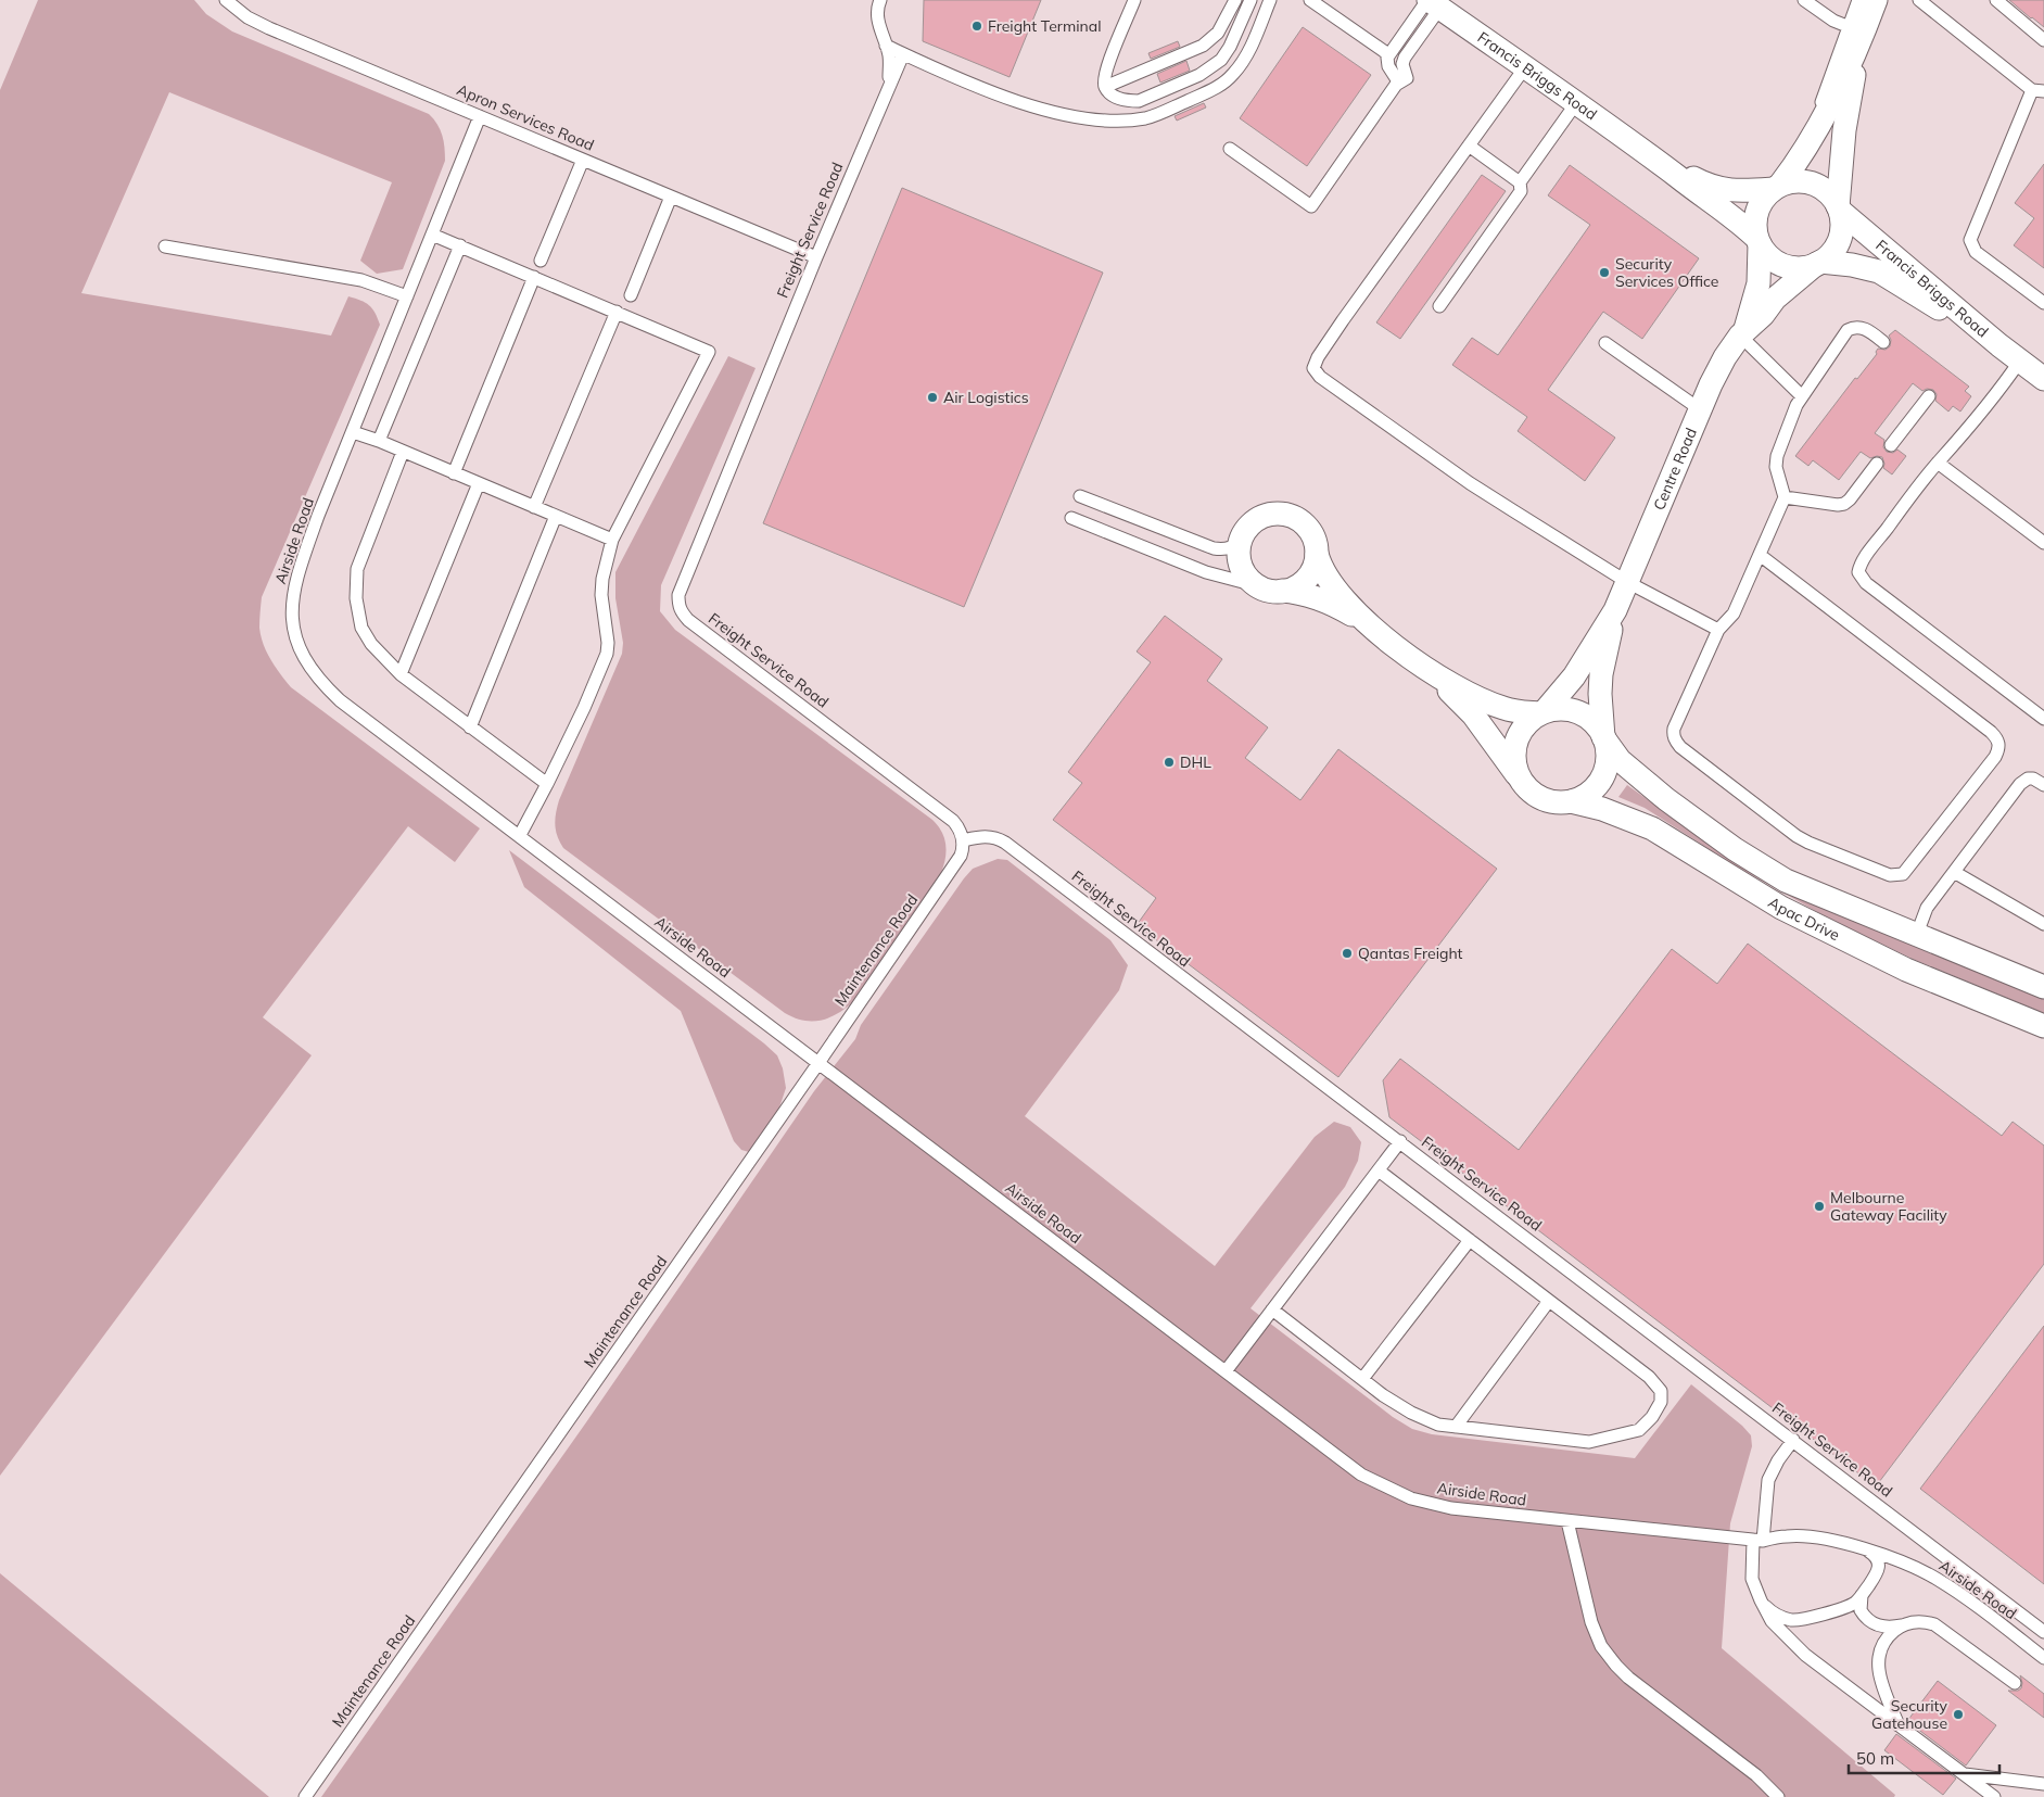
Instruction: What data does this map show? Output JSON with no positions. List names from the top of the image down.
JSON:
{
  "streets": {
    "street": ["Francis Briggs Road", "Centre Road", "Apac Drive"],
    "lane": [
      "Apron Services Road",
      "Freight Service Road",
      "Airside Road",
      "Maintenance Road"
    ]
  },
  "crossings": [
    ["Francis Briggs Road", "Centre Road"],
    ["Apron Services Road", "Freight Service Road"],
    ["Apron Services Road", "Airside Road"],
    ["Freight Service Road", "Maintenance Road"],
    ["Centre Road", "Apac Drive"],
    ["Airside Road", "Maintenance Road"]
  ],
  "places": [
    "Freight Terminal",
    "Security Services Office",
    "Air Logistics",
    "DHL",
    "Qantas Freight",
    "Melbourne Gateway Facility",
    "Security Gatehouse"
  ],
  "scale_bar": "50 m"
}
